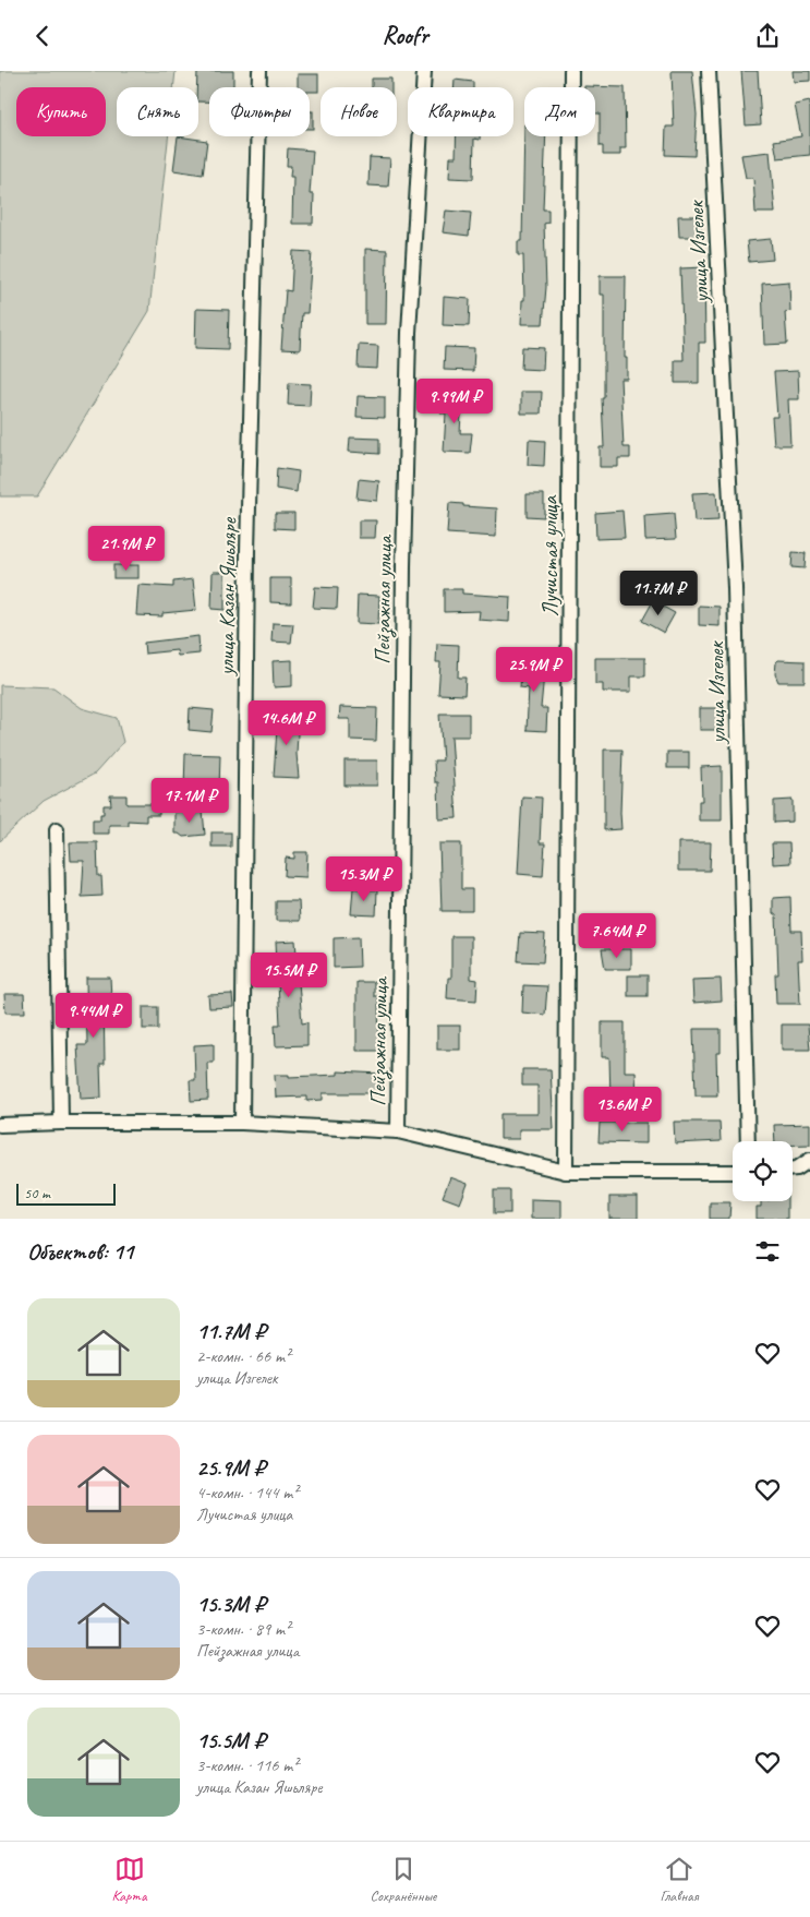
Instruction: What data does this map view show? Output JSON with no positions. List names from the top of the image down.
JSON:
{
  "streets": {
    "street": [
      "улица Изгелек",
      "Лучистая улица",
      "улица Казан Яшьляре",
      "Пейзажная улица"
    ]
  },
  "scale_bar": "50 m",
  "page": {
    "header": "Roofr",
    "chip": [
      "Купить",
      "Снять",
      "Фильтры",
      "Новое",
      "Квартира",
      "Дом"
    ],
    "price": [
      "9.99M ₽",
      "21.9M ₽",
      "11.7M ₽",
      "25.9M ₽",
      "14.6M ₽",
      "17.1M ₽",
      "15.3M ₽",
      "7.64M ₽",
      "15.5M ₽",
      "9.44M ₽",
      "13.6M ₽"
    ],
    "scale": "50 m",
    "heading": "Объектов: 11",
    "list": [
      {
        "name": "11.7M ₽",
        "note": "2-комн. · 66 m² · улица Изгелек"
      },
      {
        "name": "25.9M ₽",
        "note": "4-комн. · 144 m² · Лучистая улица"
      },
      {
        "name": "15.3M ₽",
        "note": "3-комн. · 89 m² · Пейзажная улица"
      },
      {
        "name": "15.5M ₽",
        "note": "3-комн. · 116 m² · улица Казан Яшьляре"
      }
    ],
    "tabs": ["Карта", "Сохранённые", "Главная"]
  }
}
